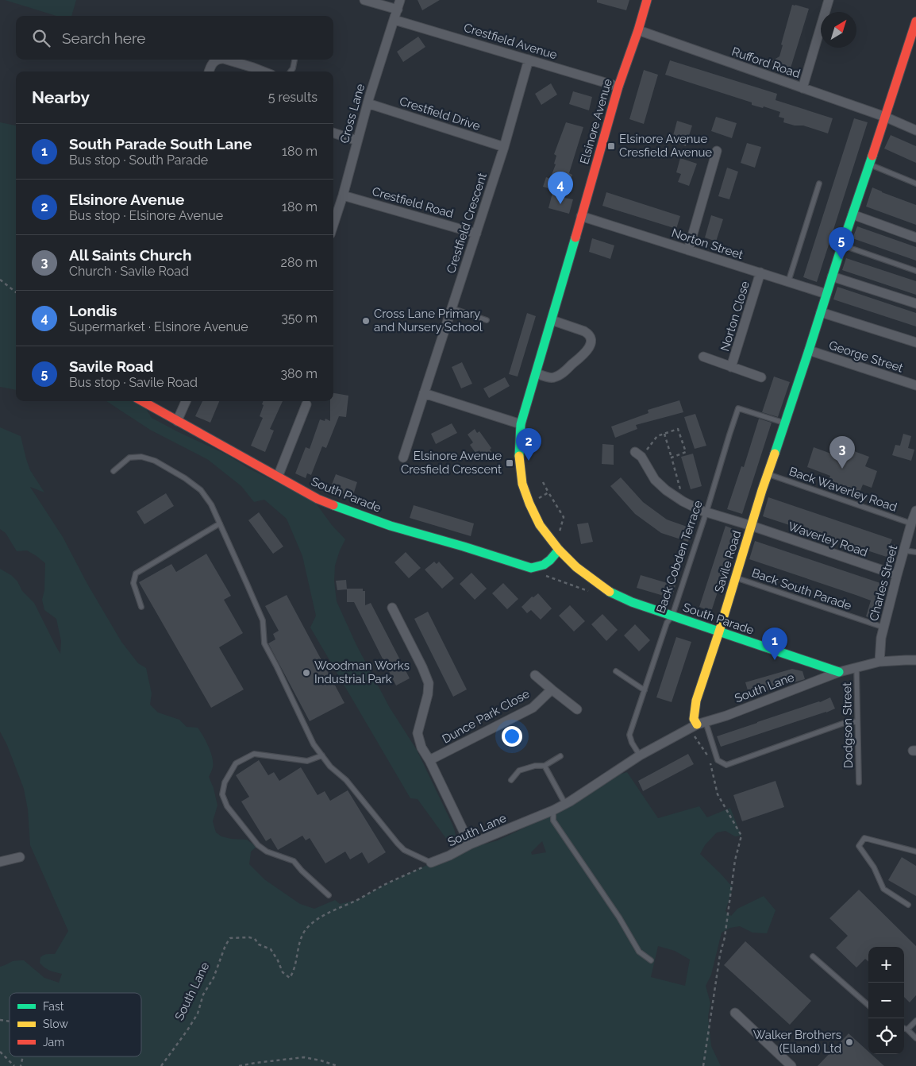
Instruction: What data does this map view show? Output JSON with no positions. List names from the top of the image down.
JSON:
{
  "streets": {
    "street": [
      "Crestfield Avenue",
      "Rufford Road",
      "Cross Lane",
      "Crestfield Drive",
      "Elsinore Avenue",
      "Crestfield Road",
      "Crestfield Crescent",
      "Norton Street",
      "Norton Close",
      "George Street",
      "South Parade",
      "Waverley Road",
      "Savile Road",
      "Charles Street",
      "South Lane",
      "Dunce Park Close"
    ],
    "lane": [
      "Back Waverley Road",
      "Back Cobden Terrace",
      "Back South Parade",
      "Dodgson Street"
    ]
  },
  "crossings": [
    ["Crestfield Avenue", "Cross Lane"],
    ["Crestfield Avenue", "Elsinore Avenue"],
    ["Crestfield Avenue", "Crestfield Crescent"],
    ["Rufford Road", "Elsinore Avenue"],
    ["Rufford Road", "Savile Road"],
    ["Cross Lane", "Crestfield Drive"],
    ["Cross Lane", "Crestfield Road"],
    ["Crestfield Drive", "Crestfield Crescent"],
    ["Elsinore Avenue", "Norton Street"],
    ["Elsinore Avenue", "South Parade"],
    ["Crestfield Road", "Crestfield Crescent"],
    ["Norton Street", "Norton Close"],
    ["Norton Street", "Savile Road"],
    ["George Street", "Savile Road"],
    ["Back Waverley Road", "Savile Road"],
    ["Back Waverley Road", "Charles Street"],
    ["South Parade", "Back Cobden Terrace"],
    ["South Parade", "Savile Road"],
    ["South Parade", "South Lane"],
    ["Waverley Road", "Back Cobden Terrace"],
    ["Waverley Road", "Savile Road"],
    ["Waverley Road", "Charles Street"],
    ["Back Cobden Terrace", "Savile Road"],
    ["Back Cobden Terrace", "South Lane"],
    ["Savile Road", "Back South Parade"],
    ["Savile Road", "South Lane"],
    ["Charles Street", "Back South Parade"],
    ["Charles Street", "South Lane"],
    ["South Lane", "Dodgson Street"]
  ],
  "places": {
    "transit": ["Elsinore Avenue Cresfield Avenue", "Elsinore Avenue Cresfield Crescent"],
    "other": ["Cross Lane Primary and Nursery School", "Woodman Works Industrial Park", "Walker Brothers (Elland) Ltd"]
  },
  "legend": ["Fast", "Slow", "Jam"],
  "north": "top right",
  "page": {
    "search": "Search here",
    "heading": ["Nearby", "5 results"],
    "list": [
      {
        "mark": "1",
        "name": "South Parade South Lane",
        "note": "Bus stop · South Parade",
        "value": "180 m"
      },
      {
        "mark": "2",
        "name": "Elsinore Avenue",
        "note": "Bus stop · Elsinore Avenue",
        "value": "180 m"
      },
      {
        "mark": "3",
        "name": "All Saints Church",
        "note": "Church · Savile Road",
        "value": "280 m"
      },
      {
        "mark": "4",
        "name": "Londis",
        "note": "Supermarket · Elsinore Avenue",
        "value": "350 m"
      },
      {
        "mark": "5",
        "name": "Savile Road",
        "note": "Bus stop · Savile Road",
        "value": "380 m"
      }
    ],
    "pins": [
      "4",
      "5",
      "2",
      "3",
      "1"
    ],
    "map_buttons": ["+", "−"]
  }
}
